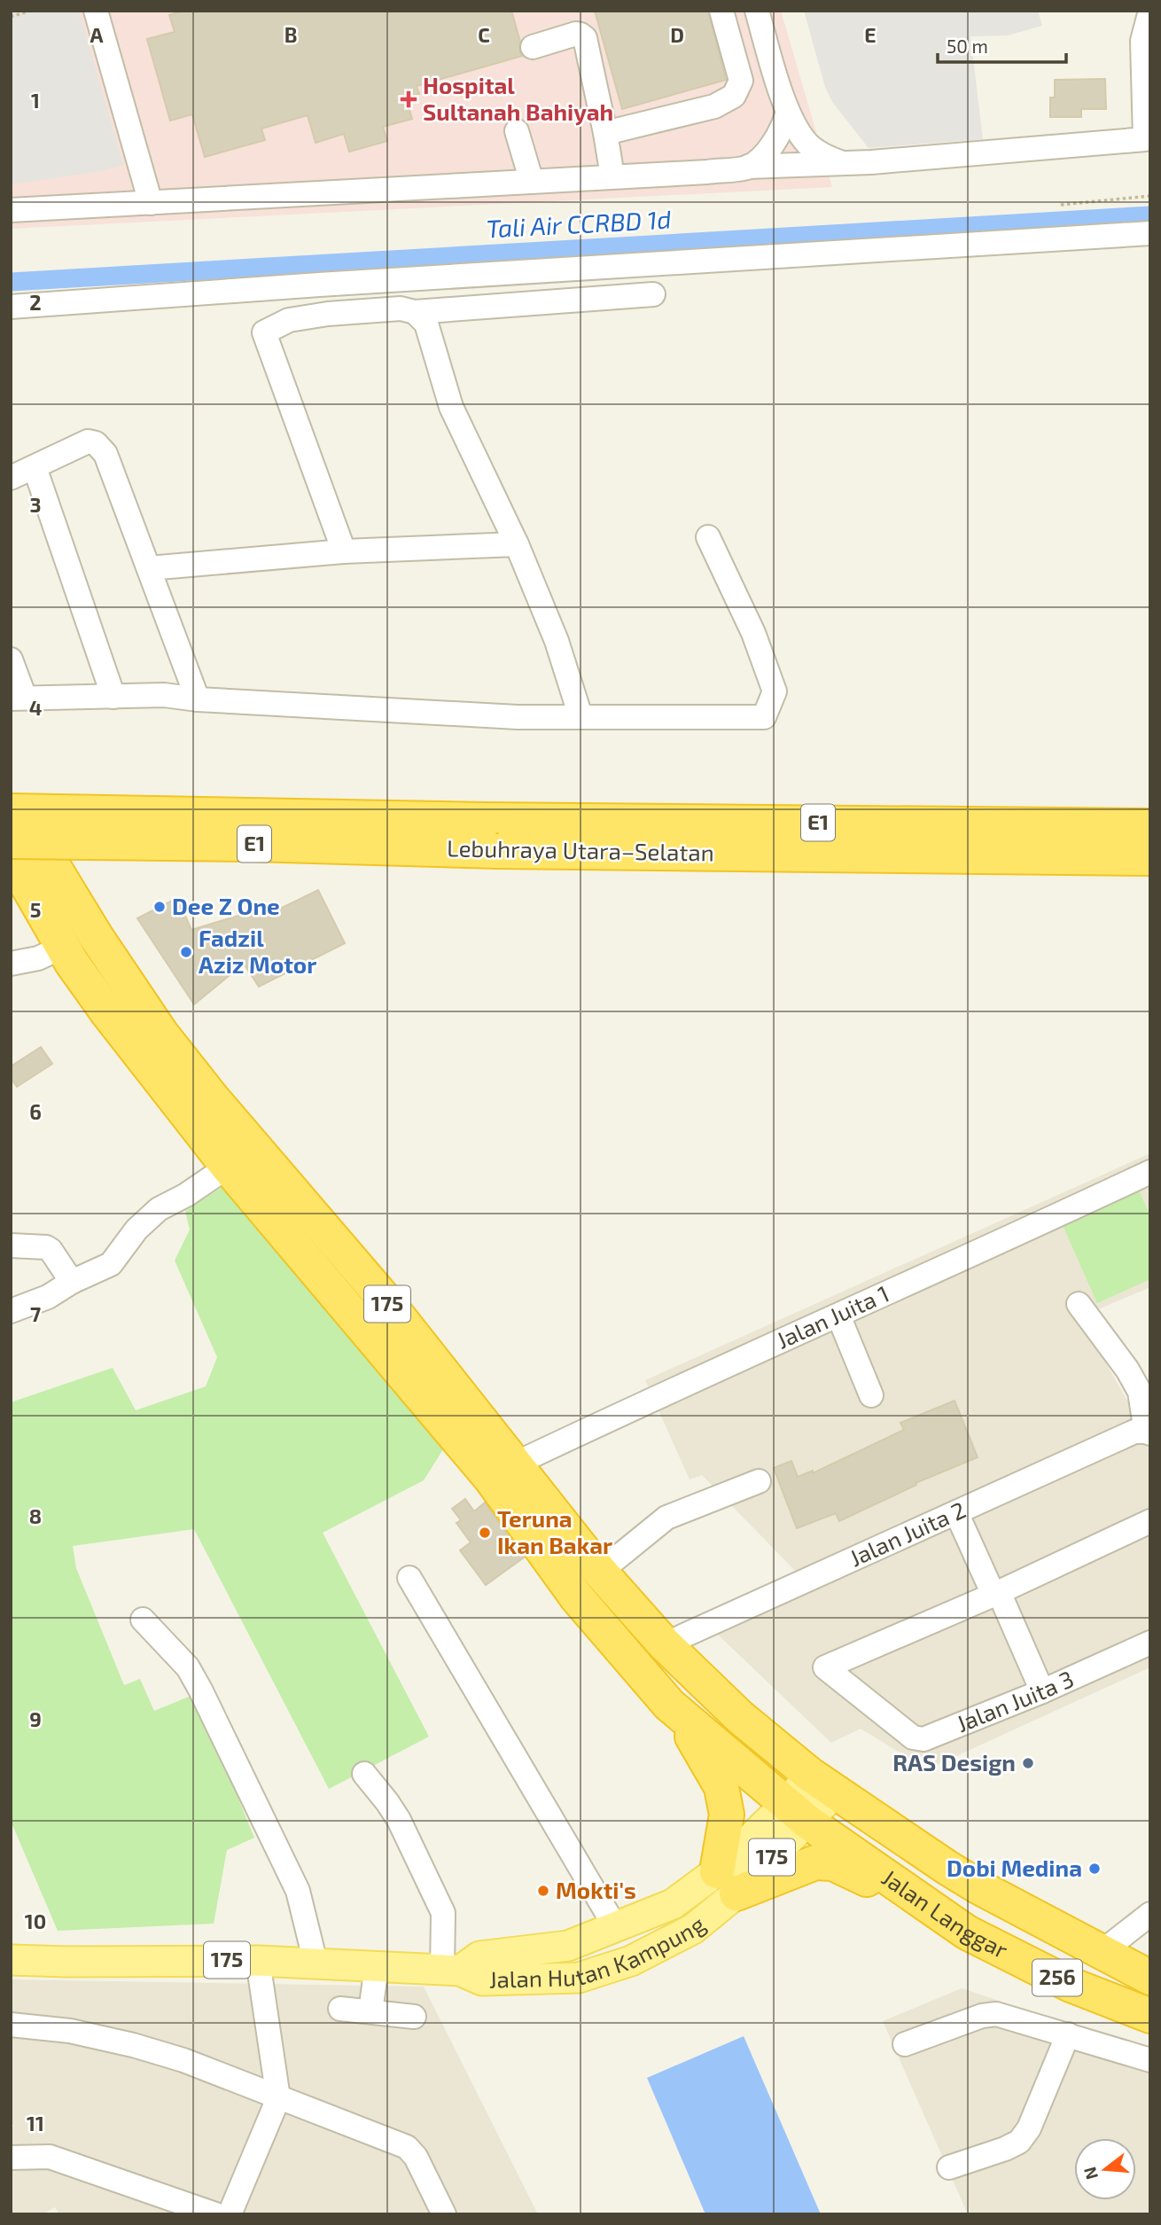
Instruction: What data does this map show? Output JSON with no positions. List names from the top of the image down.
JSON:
{
  "streets": {
    "highway": [
      "E1",
      "Lebuhraya Utara–Selatan",
      "175",
      "Jalan Langgar",
      "256"
    ],
    "main road": ["Jalan Hutan Kampung"],
    "street": ["Jalan Juita 1", "Jalan Juita 2", "Jalan Juita 3"]
  },
  "crossings": [
    ["175", "Jalan Juita 1"],
    ["175", "Jalan Juita 2"],
    ["175", "Jalan Langgar"],
    ["175", "Jalan Hutan Kampung"],
    ["Jalan Langgar", "Jalan Hutan Kampung"]
  ],
  "water": ["Tali Air CCRBD 1d"],
  "places": {
    "health": ["Hospital Sultanah Bahiyah"],
    "other": [
      "Dee Z One",
      "Fadzil Aziz Motor",
      "Teruna Ikan Bakar",
      "RAS Design",
      "Dobi Medina",
      "Mokti's"
    ]
  },
  "scale_bar": "50 m",
  "north": "left",
  "grid": {
    "columns": [
      "A",
      "B",
      "C",
      "D",
      "E"
    ],
    "rows": [
      "1",
      "2",
      "3",
      "4",
      "5",
      "6",
      "7",
      "8",
      "9",
      "10",
      "11"
    ]
  }
}
